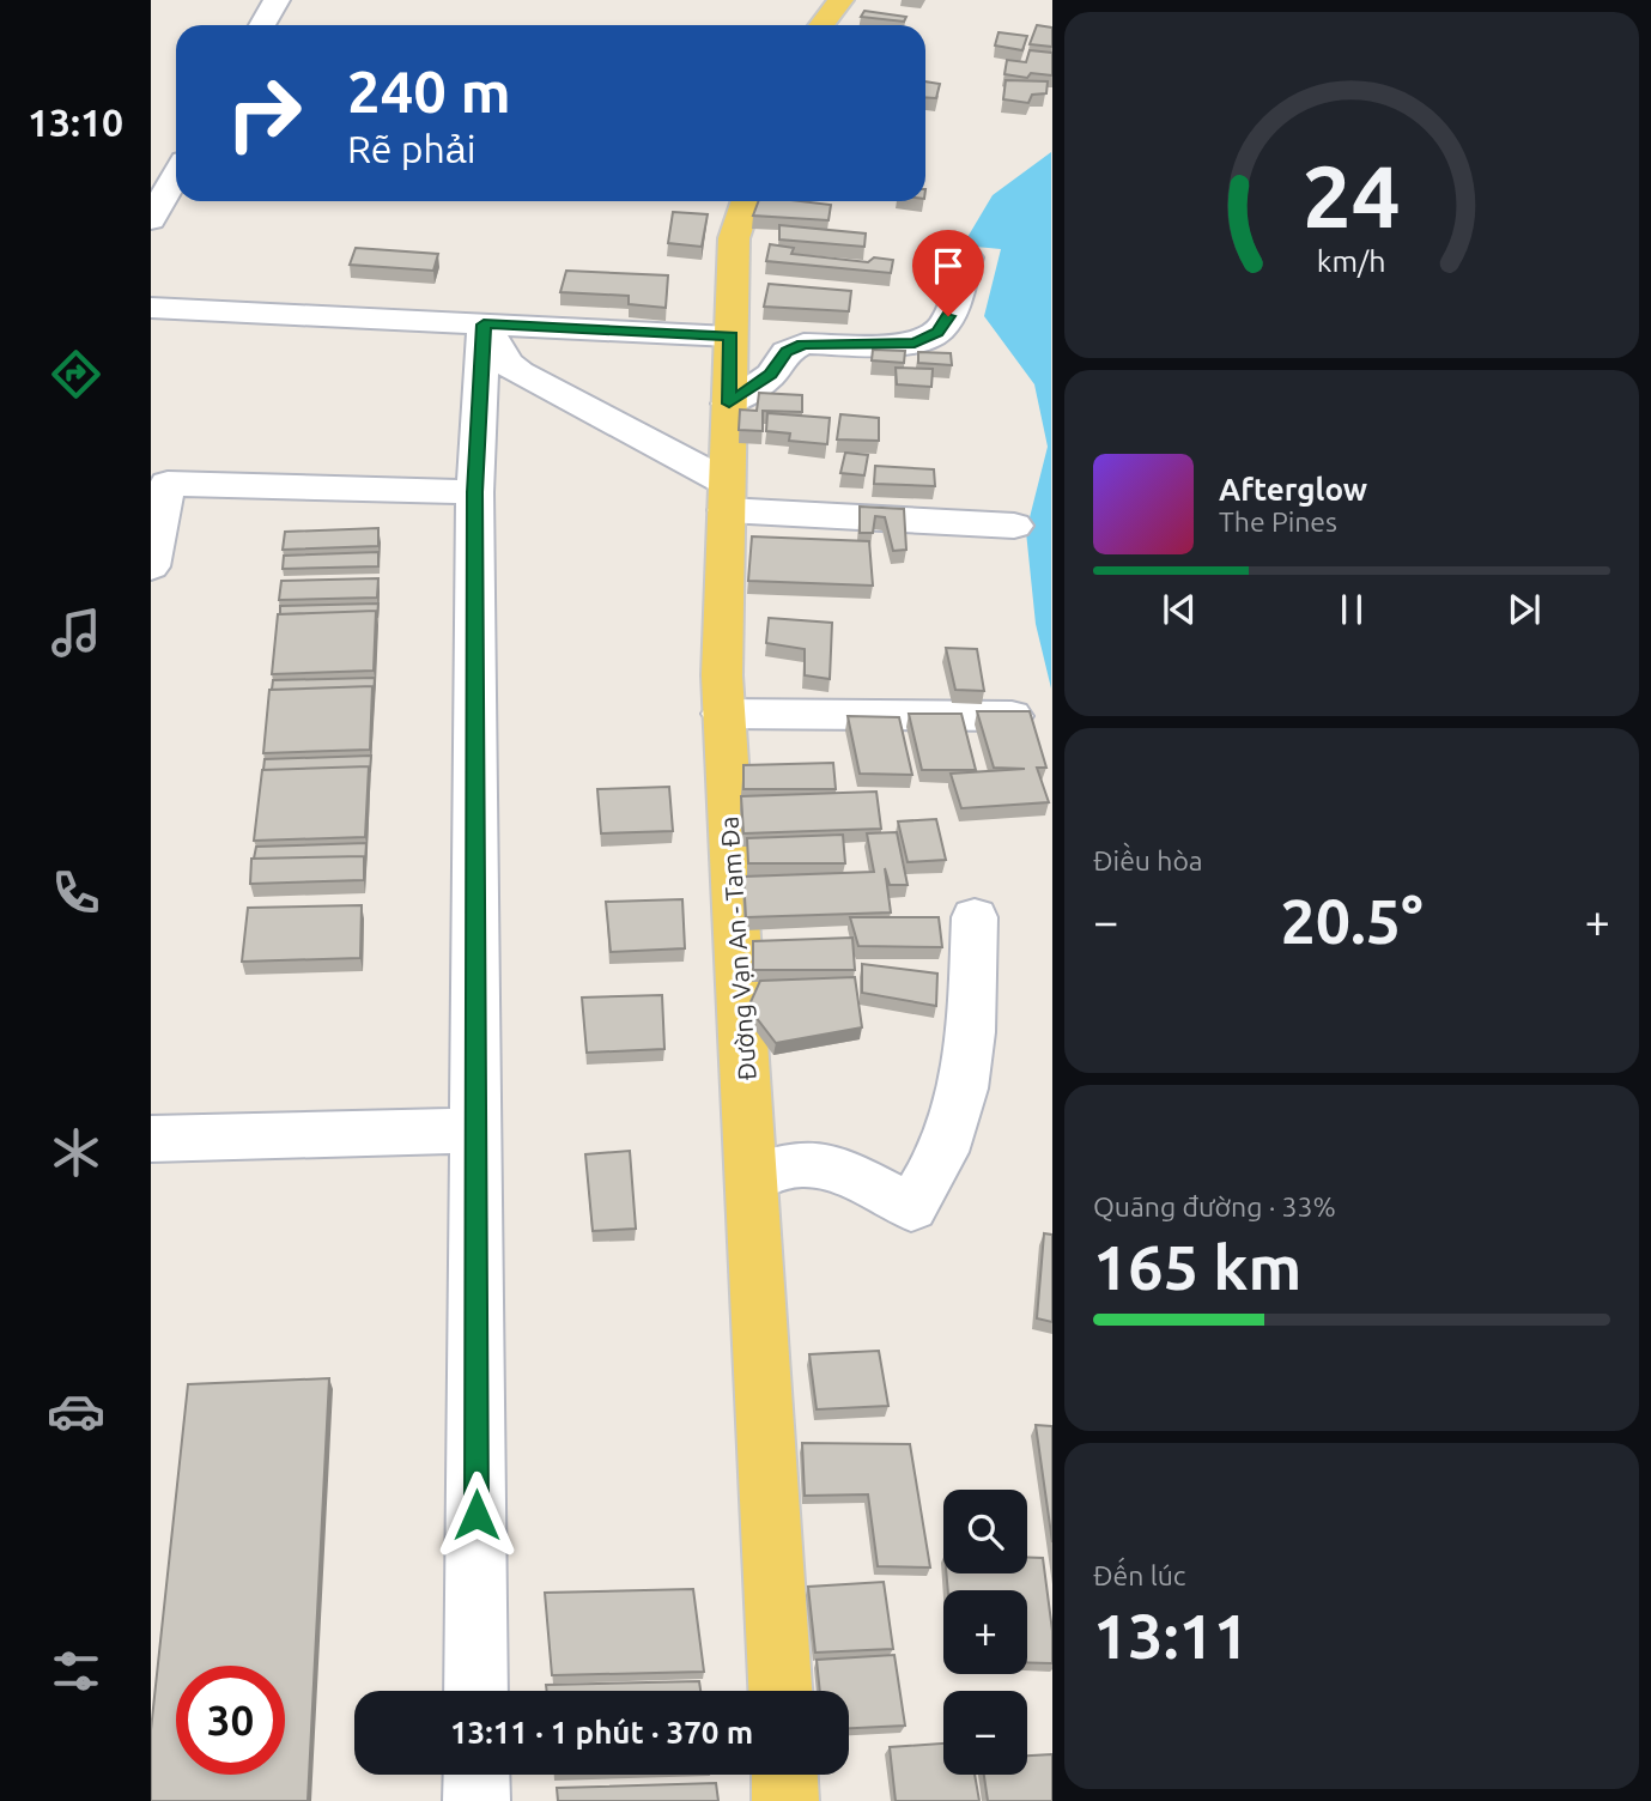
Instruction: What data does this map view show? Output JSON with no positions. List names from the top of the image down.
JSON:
{
  "streets": {
    "main road": ["Đường Vạn An - Tam Đa"]
  },
  "page": {
    "tabs": "13:10",
    "turn": ["240 m", "Rẽ phải"],
    "song": ["Afterglow", "The Pines"],
    "tile": [
      "Điều hòa",
      ["Quãng đường · 33%", "165 km"],
      ["Đến lúc", "13:11"]
    ],
    "heat": ["−", "20.5°", "+"],
    "map_buttons": ["+", "−"],
    "limit": "30",
    "trip": "13:11 · 1 phút · 370 m",
    "gauge": ["24", "km/h"]
  }
}
